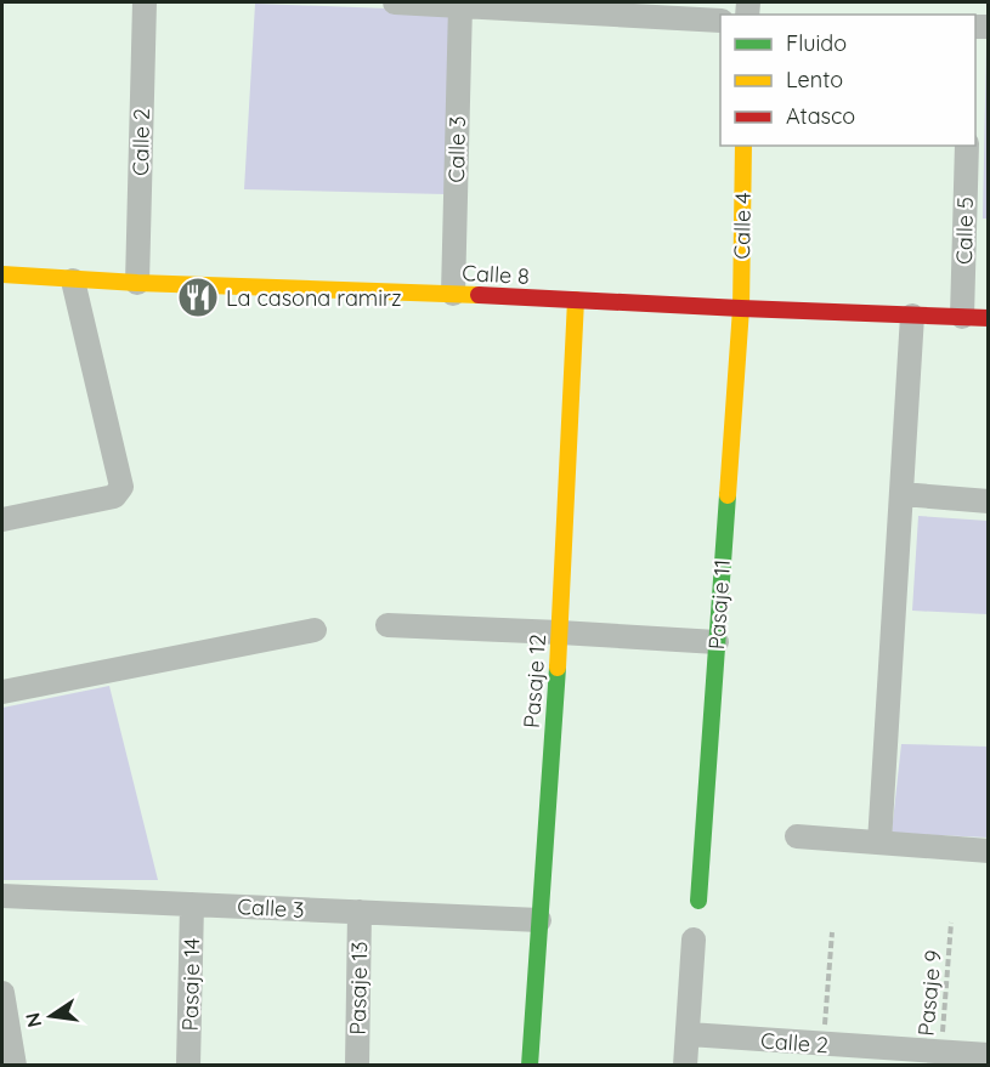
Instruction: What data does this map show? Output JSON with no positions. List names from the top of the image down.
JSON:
{
  "streets": {
    "street": [
      "Calle 2",
      "Calle 3",
      "Calle 4",
      "Calle 5",
      "Calle 8",
      "Pasaje 11",
      "Pasaje 12",
      "Pasaje 14",
      "Pasaje 13"
    ],
    "path": ["Pasaje 9"]
  },
  "crossings": [
    ["Calle 2", "Calle 8"],
    ["Calle 2", "Pasaje 9"],
    ["Calle 3", "Calle 8"],
    ["Calle 3", "Pasaje 12"],
    ["Calle 3", "Pasaje 14"],
    ["Calle 3", "Pasaje 13"],
    ["Calle 4", "Calle 8"],
    ["Calle 4", "Pasaje 11"],
    ["Calle 5", "Calle 8"],
    ["Calle 8", "Pasaje 11"],
    ["Calle 8", "Pasaje 12"]
  ],
  "places": {
    "restaurant": ["La casona ramirz"]
  },
  "legend": ["Fluido", "Lento", "Atasco"],
  "north": "left"
}
